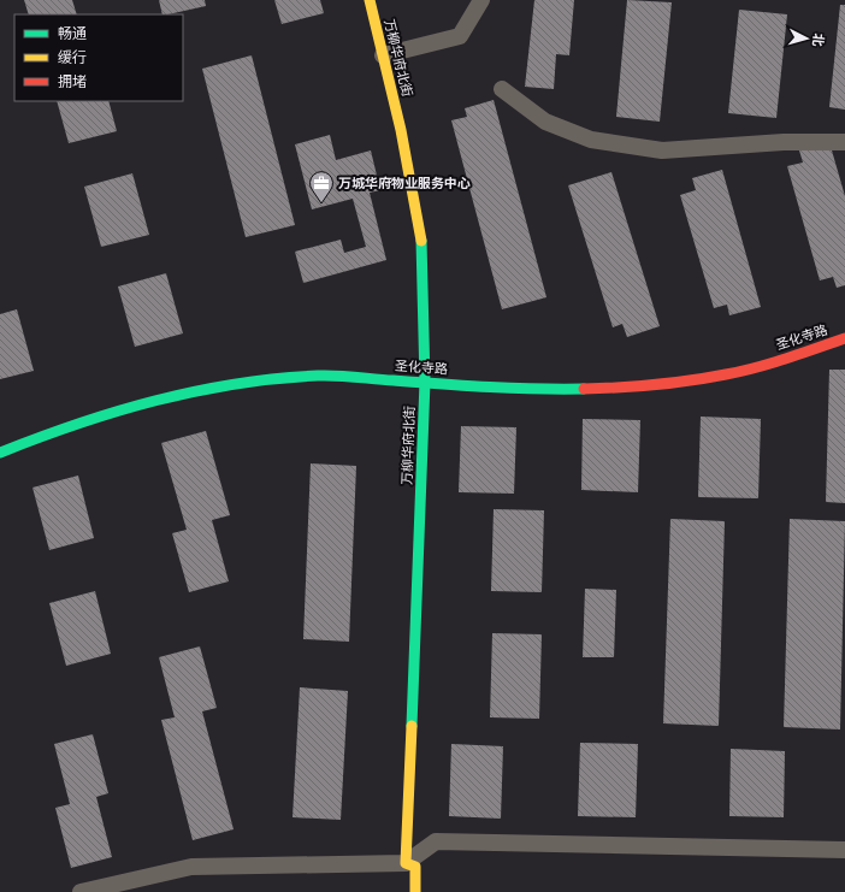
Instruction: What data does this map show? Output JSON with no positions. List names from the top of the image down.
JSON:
{
  "streets": {
    "street": ["万柳华府北街", "圣化寺路"]
  },
  "crossings": [
    ["万柳华府北街", "圣化寺路"]
  ],
  "places": {
    "office": ["万城华府物业服务中心"]
  },
  "legend": ["畅通", "缓行", "拥堵"],
  "north": "right"
}
